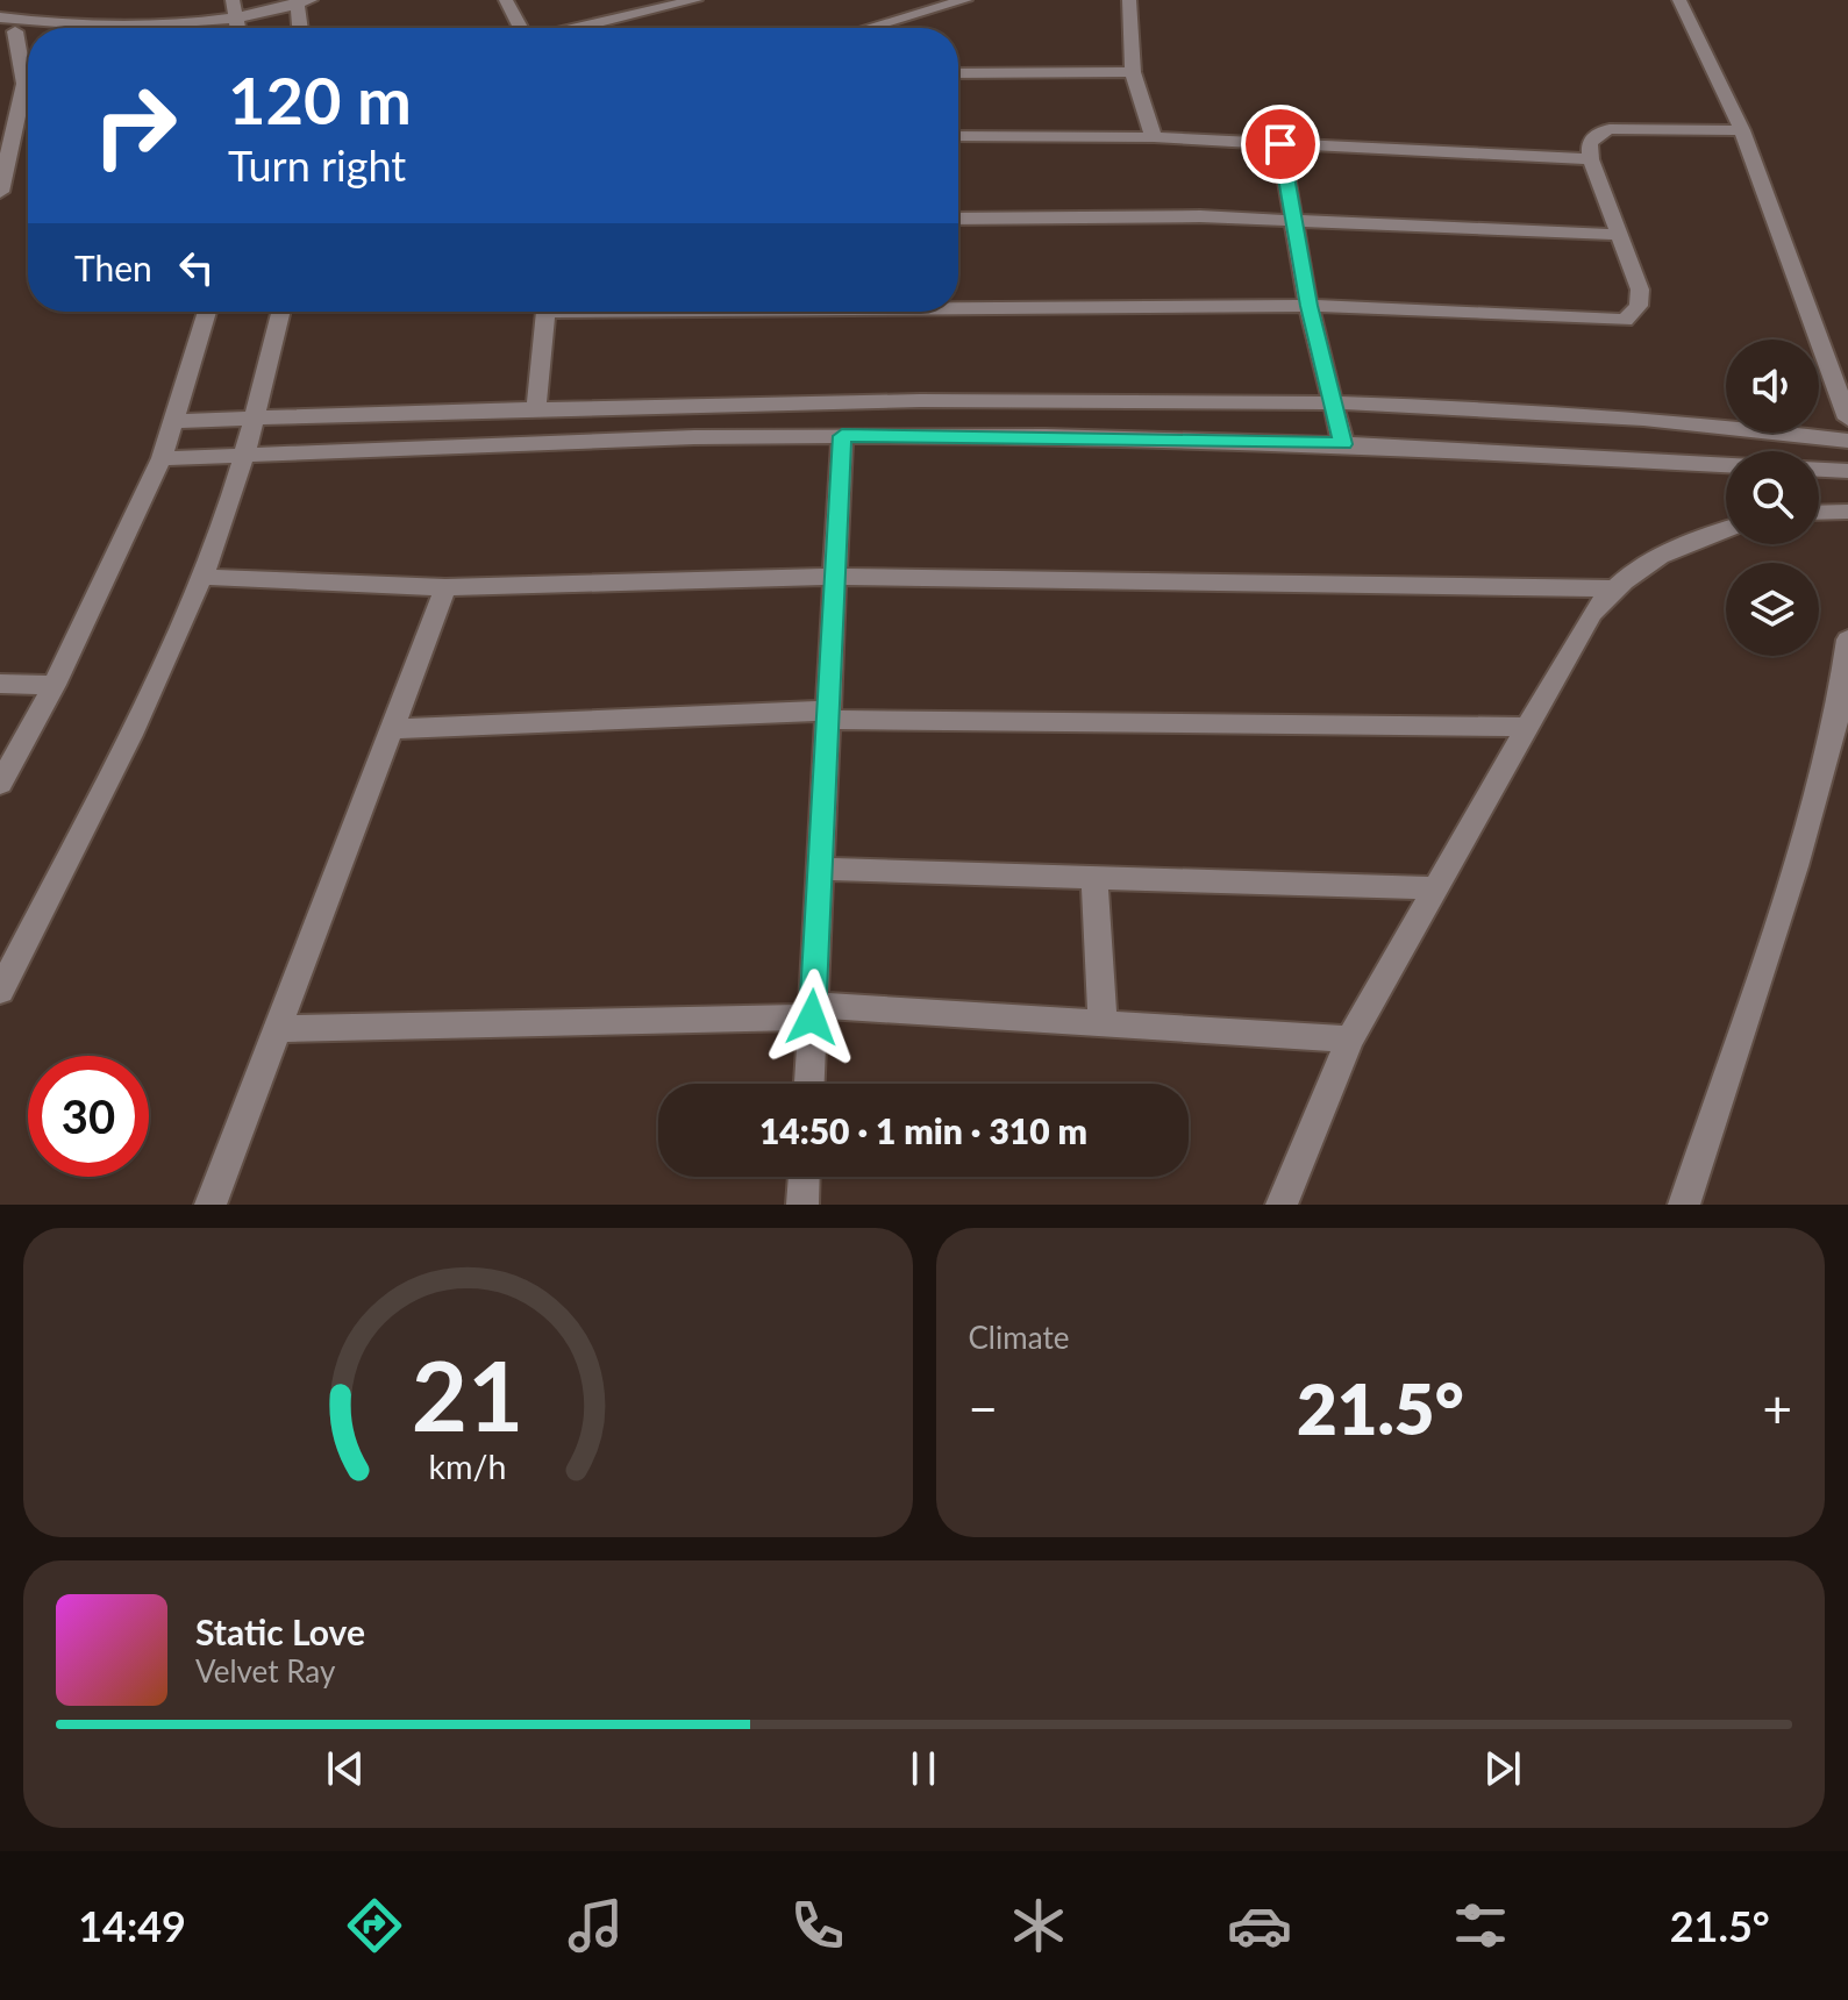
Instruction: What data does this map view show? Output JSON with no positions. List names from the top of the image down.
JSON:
{
  "page": {
    "turn": ["120 m", "Turn right"],
    "then": "Then",
    "limit": "30",
    "trip": "14:50 · 1 min · 310 m",
    "tile": "Climate",
    "heat": ["−", "21.5°", "+"],
    "song": ["Static Love", "Velvet Ray"],
    "tabs": ["14:49", "21.5°"],
    "gauge": ["21", "km/h"]
  }
}
